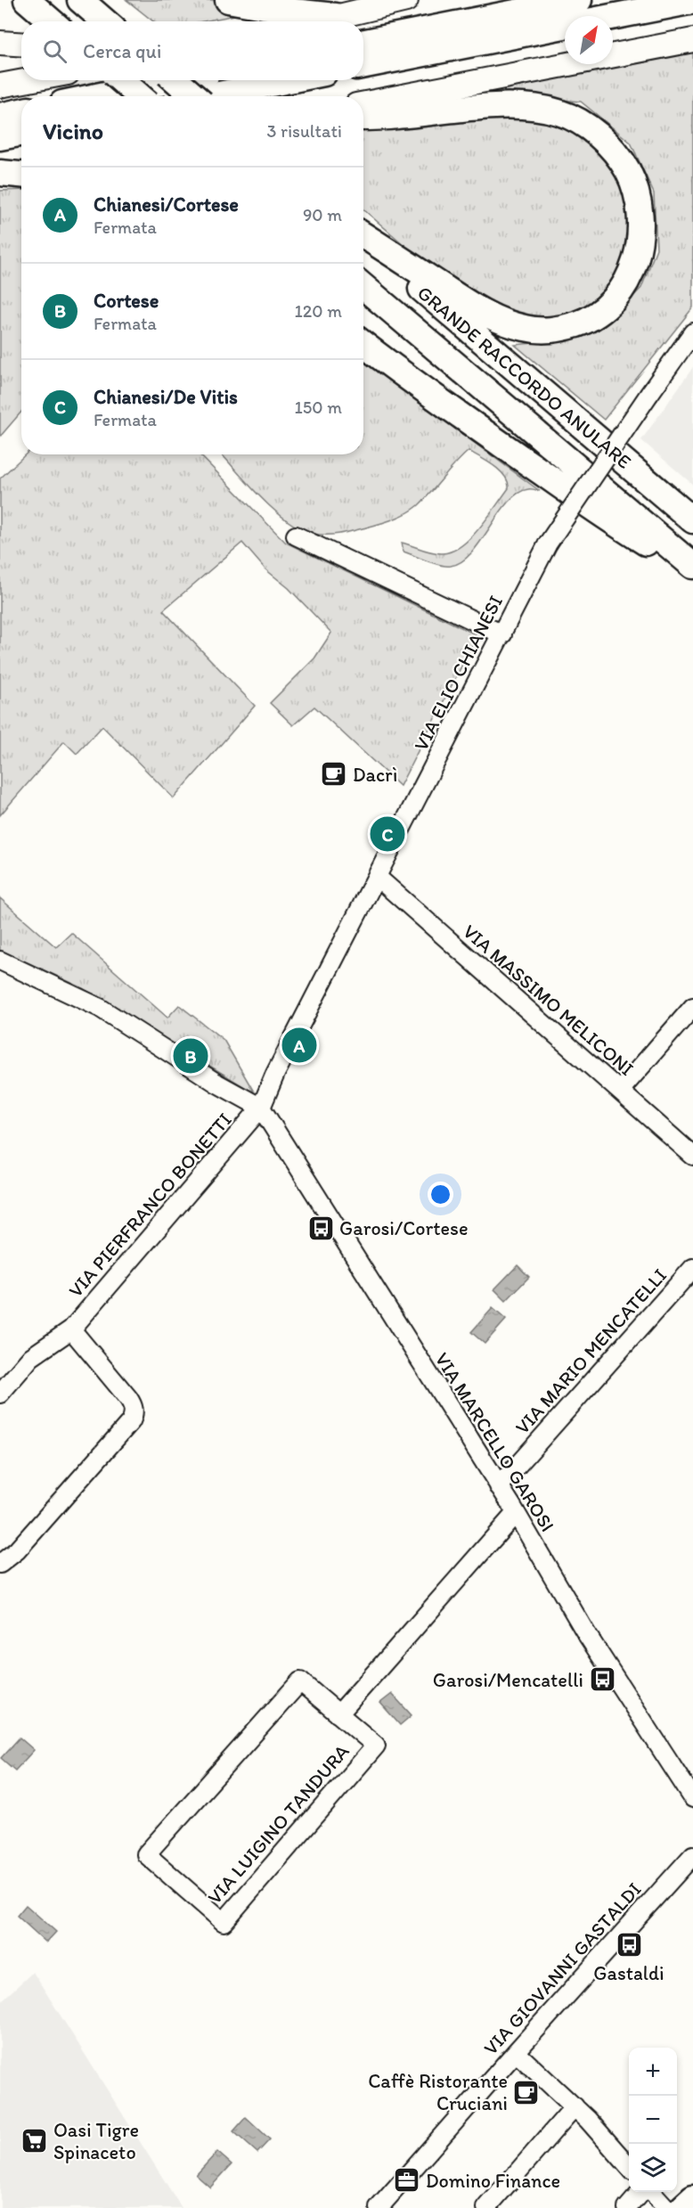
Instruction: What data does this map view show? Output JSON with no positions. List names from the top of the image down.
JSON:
{
  "streets": {
    "highway": ["GRANDE RACCORDO ANULARE"],
    "street": [
      "VIA ELIO CHIANESI",
      "VIA MASSIMO MELICONI",
      "VIA PIERFRANCO BONETTI",
      "VIA MARIO MENCATELLI",
      "VIA MARCELLO GAROSI",
      "VIA LUIGINO TANDURA",
      "VIA GIOVANNI GASTALDI"
    ]
  },
  "crossings": [
    ["VIA ELIO CHIANESI", "VIA MASSIMO MELICONI"],
    ["VIA ELIO CHIANESI", "VIA PIERFRANCO BONETTI"],
    ["VIA ELIO CHIANESI", "VIA MARCELLO GAROSI"],
    ["VIA PIERFRANCO BONETTI", "VIA MARCELLO GAROSI"],
    ["VIA MARIO MENCATELLI", "VIA MARCELLO GAROSI"],
    ["VIA MARCELLO GAROSI", "VIA LUIGINO TANDURA"]
  ],
  "places": {
    "cafe": ["Dacrì", "Caffè Ristorante Cruciani"],
    "bus stop": ["Garosi/Cortese", "Garosi/Mencatelli", "Gastaldi"],
    "supermarket": ["Oasi Tigre Spinaceto"],
    "office": ["Domino Finance"]
  },
  "north": "top right",
  "page": {
    "search": "Cerca qui",
    "heading": ["Vicino", "3 risultati"],
    "list": [
      {
        "mark": "A",
        "name": "Chianesi/Cortese",
        "note": "Fermata",
        "value": "90 m"
      },
      {
        "mark": "B",
        "name": "Cortese",
        "note": "Fermata",
        "value": "120 m"
      },
      {
        "mark": "C",
        "name": "Chianesi/De Vitis",
        "note": "Fermata",
        "value": "150 m"
      }
    ],
    "pins": ["C", "A", "B"],
    "map_buttons": ["+", "−"]
  }
}
